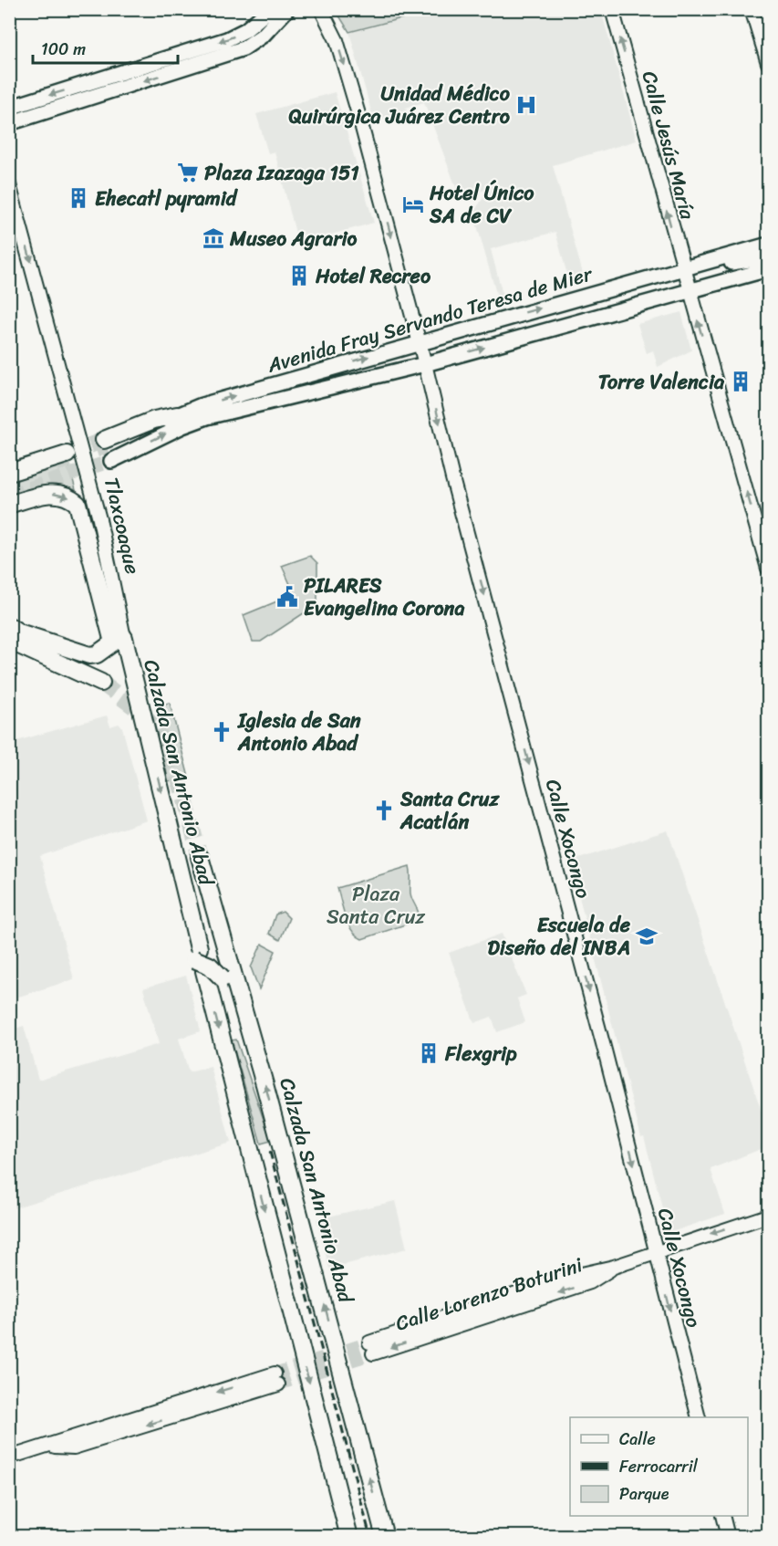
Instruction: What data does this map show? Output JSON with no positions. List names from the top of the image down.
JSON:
{
  "streets": {
    "highway": ["Calzada San Antonio Abad"],
    "main road": ["Avenida Fray Servando Teresa de Mier"],
    "street": [
      "Calle Jesús María",
      "Tlaxcoaque",
      "Calle Xocongo",
      "Calle Lorenzo Boturini"
    ]
  },
  "crossings": [
    ["Calle Jesús María", "Avenida Fray Servando Teresa de Mier"],
    ["Avenida Fray Servando Teresa de Mier", "Calle Xocongo"],
    ["Tlaxcoaque", "Calzada San Antonio Abad"],
    ["Calle Xocongo", "Calle Lorenzo Boturini"]
  ],
  "one_way": [
    "Calle Jesús María",
    "Avenida Fray Servando Teresa de Mier",
    "Tlaxcoaque",
    "Calle Xocongo",
    "Calle Lorenzo Boturini"
  ],
  "parks": ["Plaza Santa Cruz"],
  "places": {
    "hospital": ["Unidad Médico Quirúrgica Juárez Centro"],
    "supermarket": ["Plaza Izazaga 151"],
    "building": [
      "Ehecatl pyramid",
      "Hotel Recreo",
      "Torre Valencia",
      "Flexgrip"
    ],
    "hotel": ["Hotel Único SA de CV"],
    "museum": ["Museo Agrario"],
    "public building": ["PILARES Evangelina Corona"],
    "church": ["Iglesia de San Antonio Abad", "Santa Cruz Acatlán"],
    "school or university": ["Escuela de Diseño del INBA"]
  },
  "legend": ["Calle", "Ferrocarril", "Parque"],
  "scale_bar": "100 m"
}
